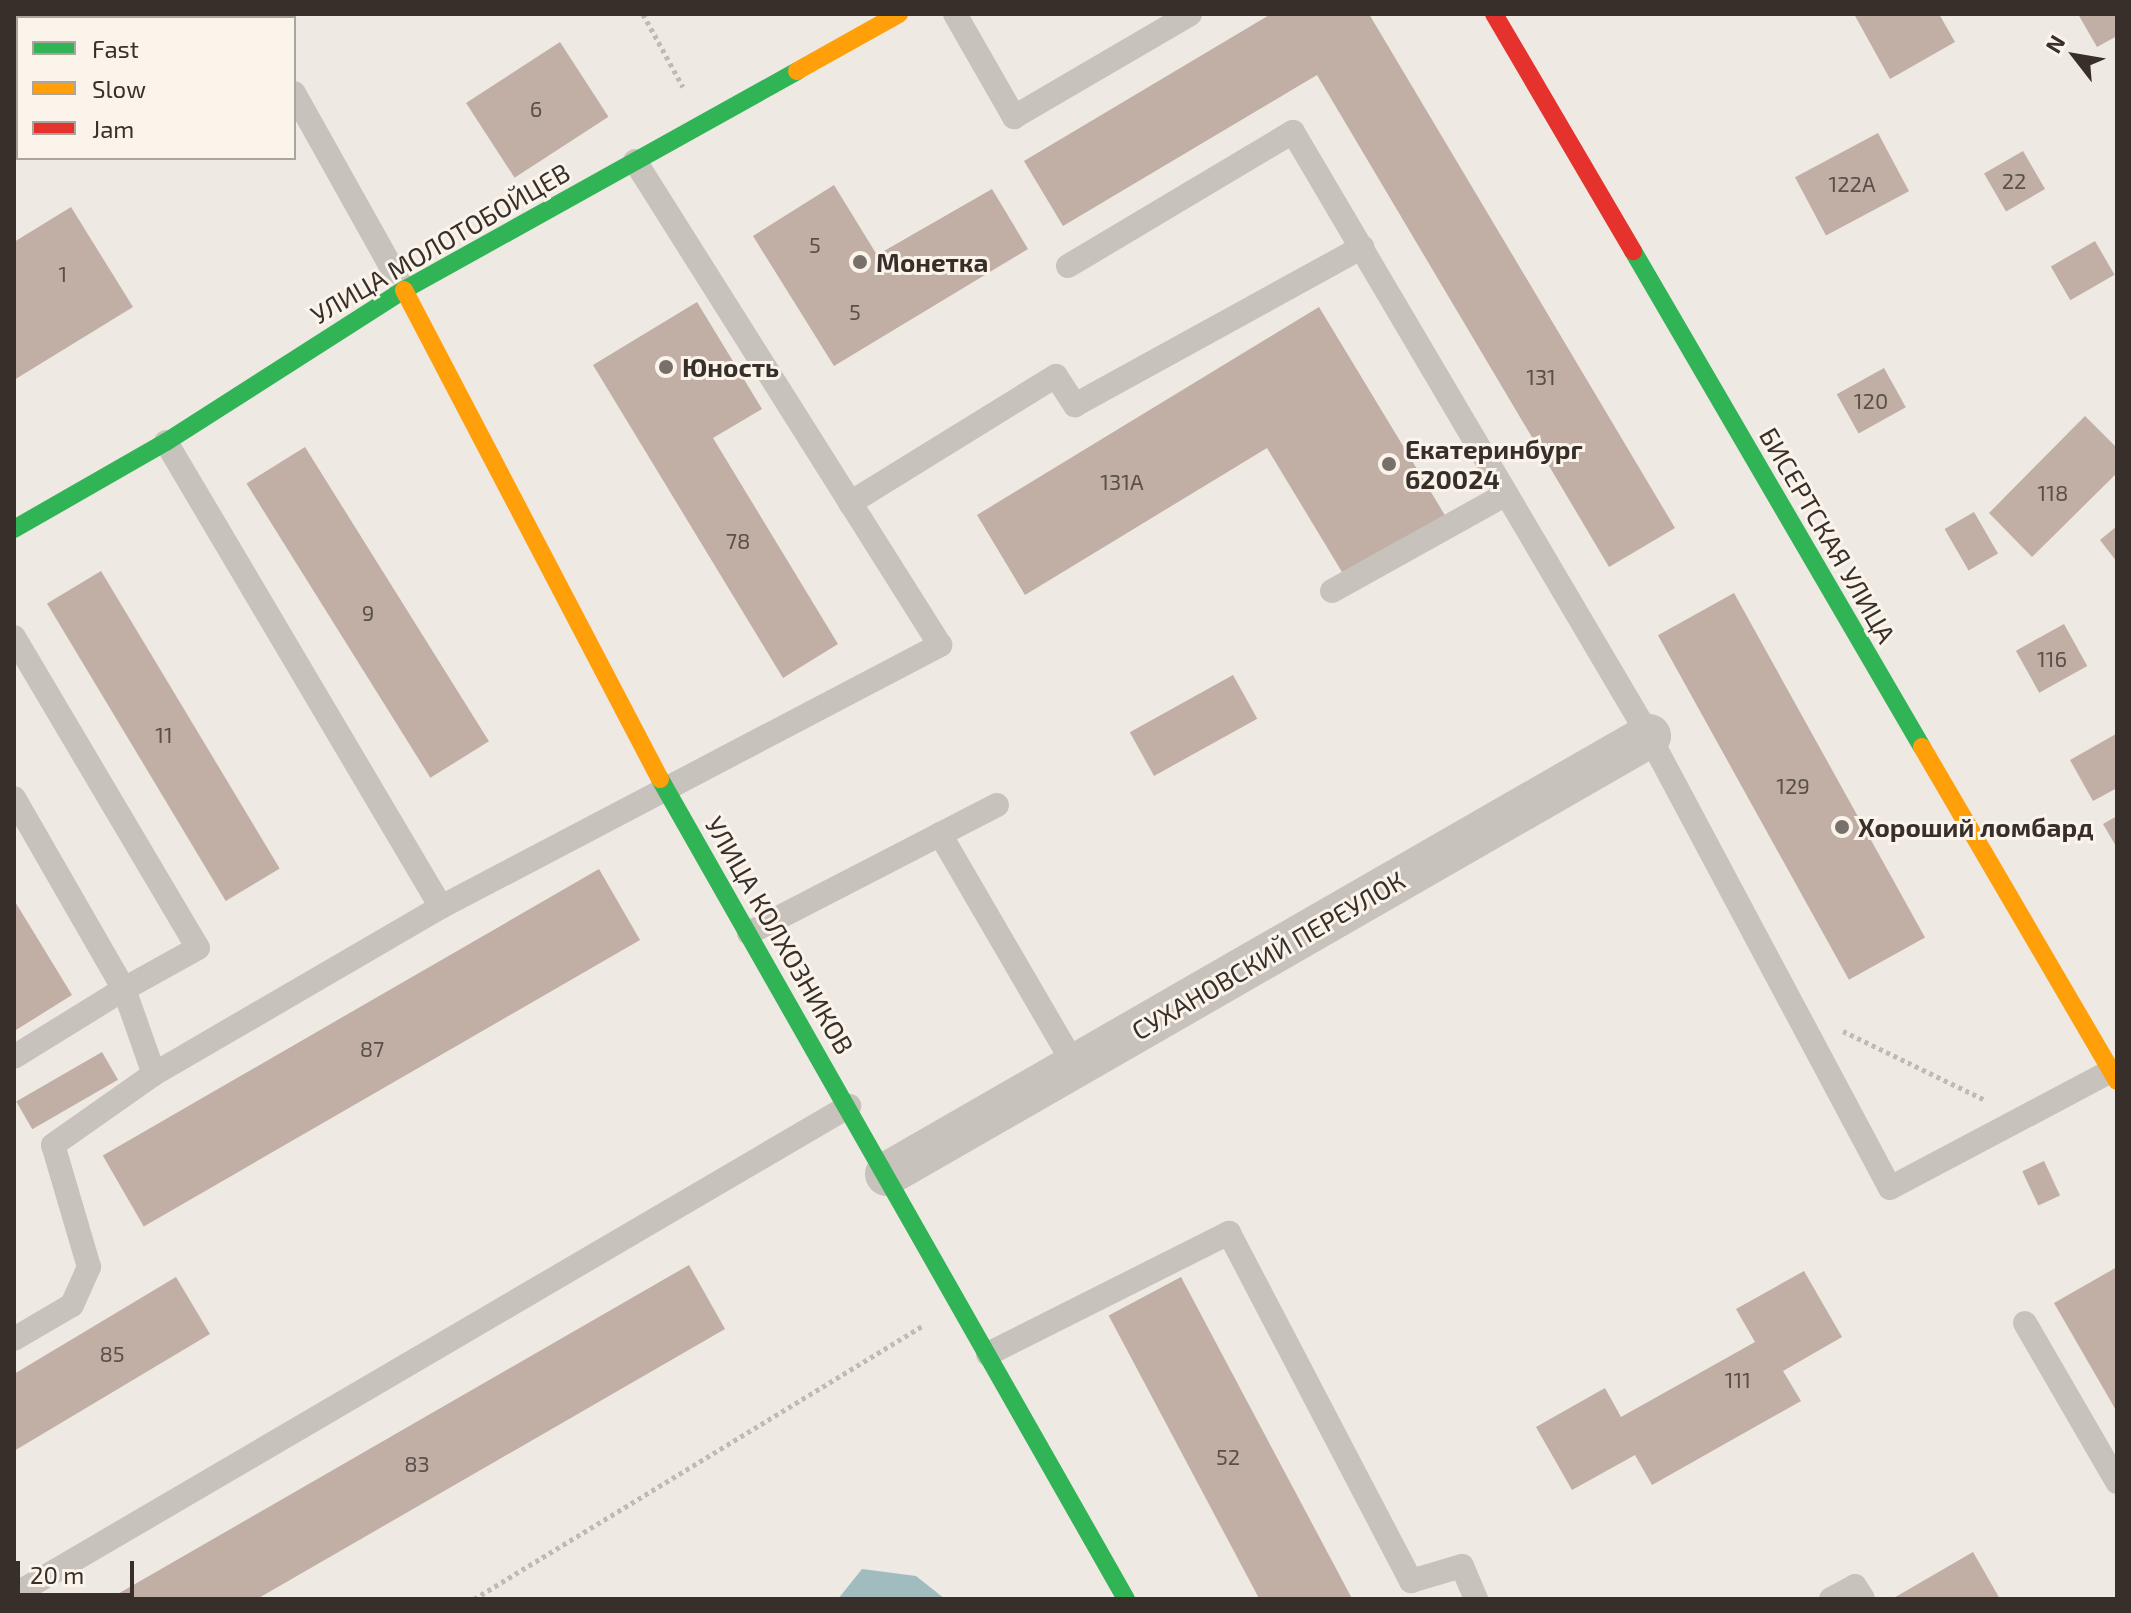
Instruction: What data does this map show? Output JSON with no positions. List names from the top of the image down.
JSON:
{
  "streets": {
    "street": [
      "УЛИЦА МОЛОТОБОЙЦЕВ",
      "БИСЕРТСКАЯ УЛИЦА",
      "УЛИЦА КОЛХОЗНИКОВ",
      "СУХАНОВСКИЙ ПЕРЕУЛОК"
    ]
  },
  "crossings": [
    ["УЛИЦА МОЛОТОБОЙЦЕВ", "УЛИЦА КОЛХОЗНИКОВ"],
    ["УЛИЦА КОЛХОЗНИКОВ", "СУХАНОВСКИЙ ПЕРЕУЛОК"]
  ],
  "places": [
    "Монетка",
    "Юность",
    "Екатеринбург 620024",
    "Хороший ломбард"
  ],
  "house_numbers": [
    "6",
    "22",
    "122А",
    "5",
    "1",
    "5",
    "131",
    "120",
    "131А",
    "118",
    "78",
    "9",
    "116",
    "11",
    "129",
    "87",
    "85",
    "111",
    "52",
    "83"
  ],
  "legend": ["Fast", "Slow", "Jam"],
  "scale_bar": "20 m",
  "north": "top left"
}
